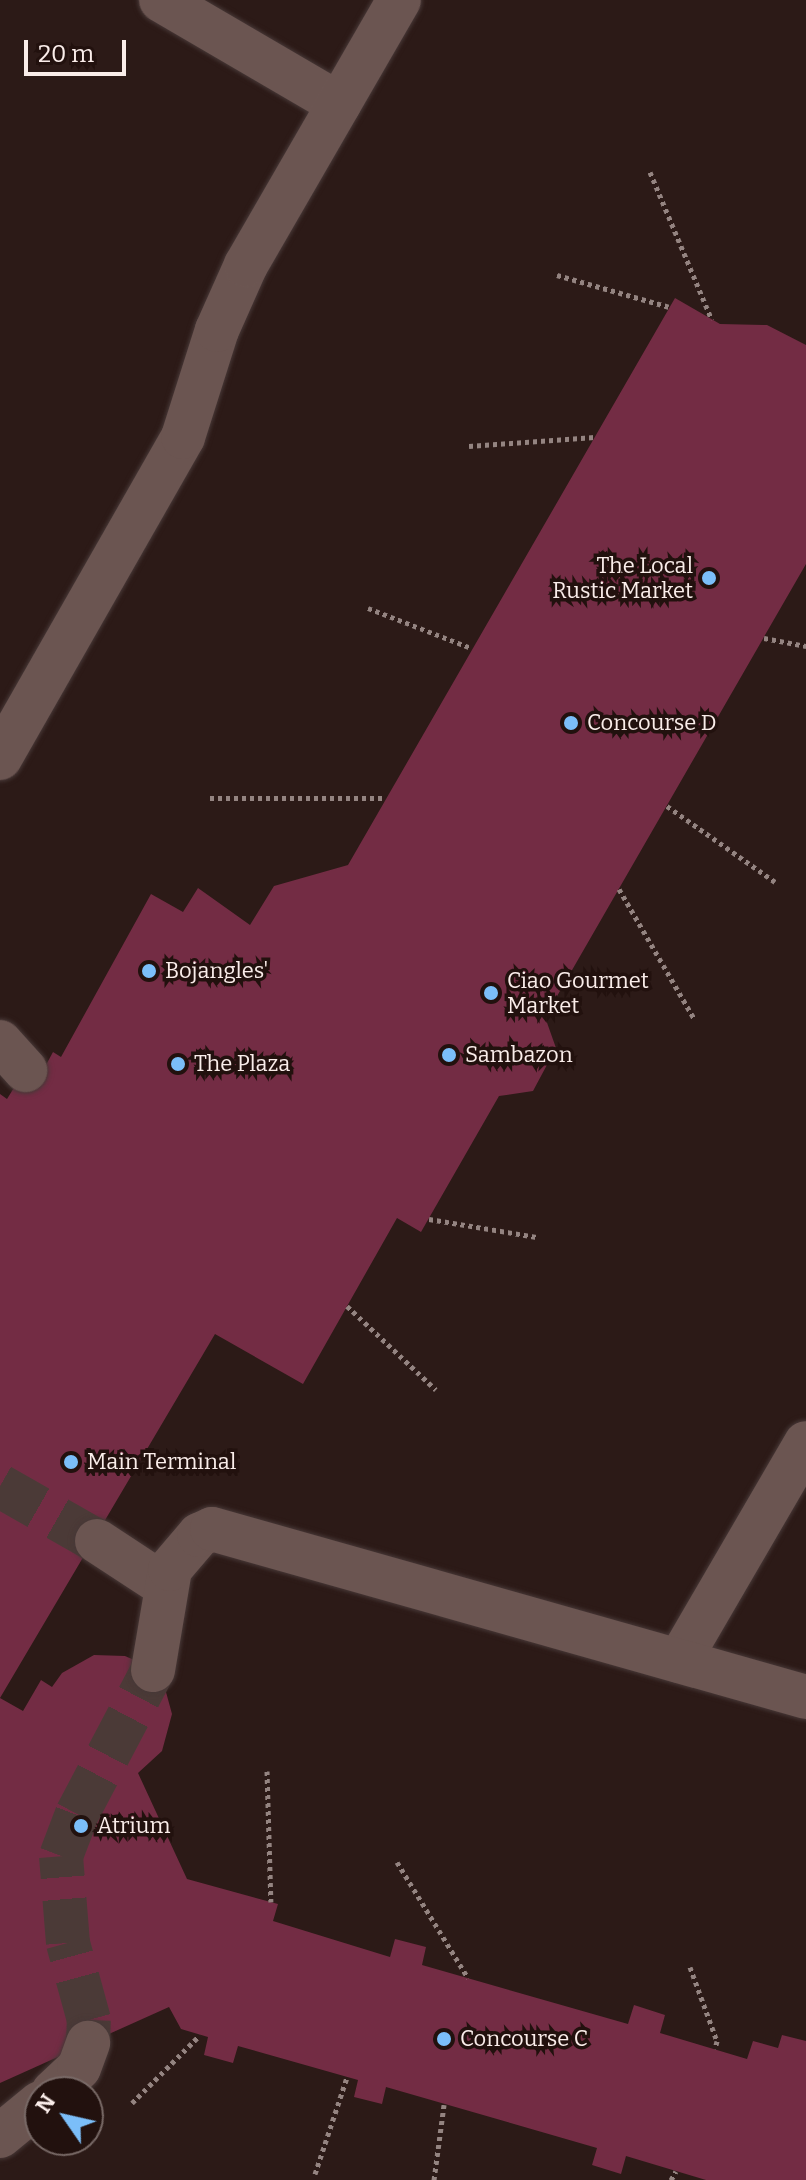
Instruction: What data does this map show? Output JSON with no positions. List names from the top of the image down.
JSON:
{
  "places": [
    "The Local Rustic Market",
    "Concourse D",
    "Bojangles'",
    "Ciao Gourmet Market",
    "Sambazon",
    "The Plaza",
    "Main Terminal",
    "Atrium",
    "Concourse C"
  ],
  "scale_bar": "20 m",
  "north": "top left"
}
